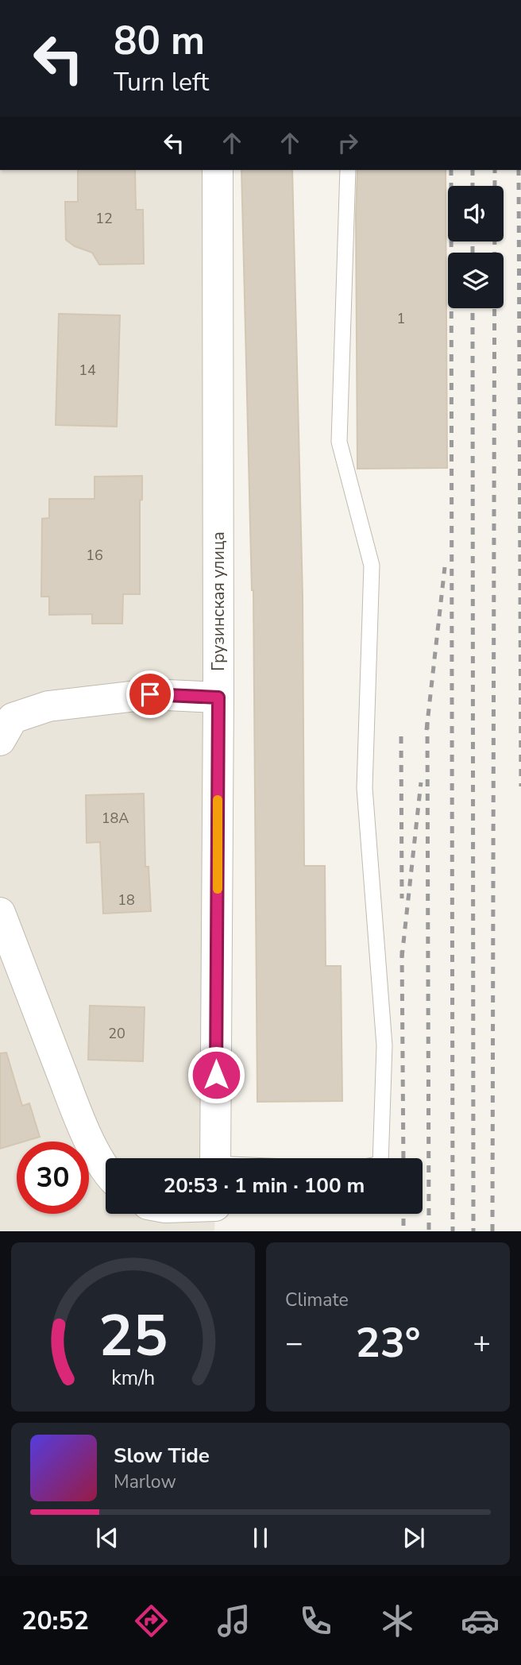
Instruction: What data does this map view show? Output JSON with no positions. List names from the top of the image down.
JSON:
{
  "streets": {
    "street": ["Грузинская улица"]
  },
  "house_numbers": [
    "12",
    "1",
    "14",
    "16",
    "18А",
    "18",
    "20"
  ],
  "page": {
    "turn": ["80 m", "Turn left"],
    "limit": "30",
    "trip": "20:53 · 1 min · 100 m",
    "tile": "Climate",
    "heat": ["−", "23°", "+"],
    "song": ["Slow Tide", "Marlow"],
    "tabs": "20:52",
    "gauge": ["25", "km/h"]
  }
}
